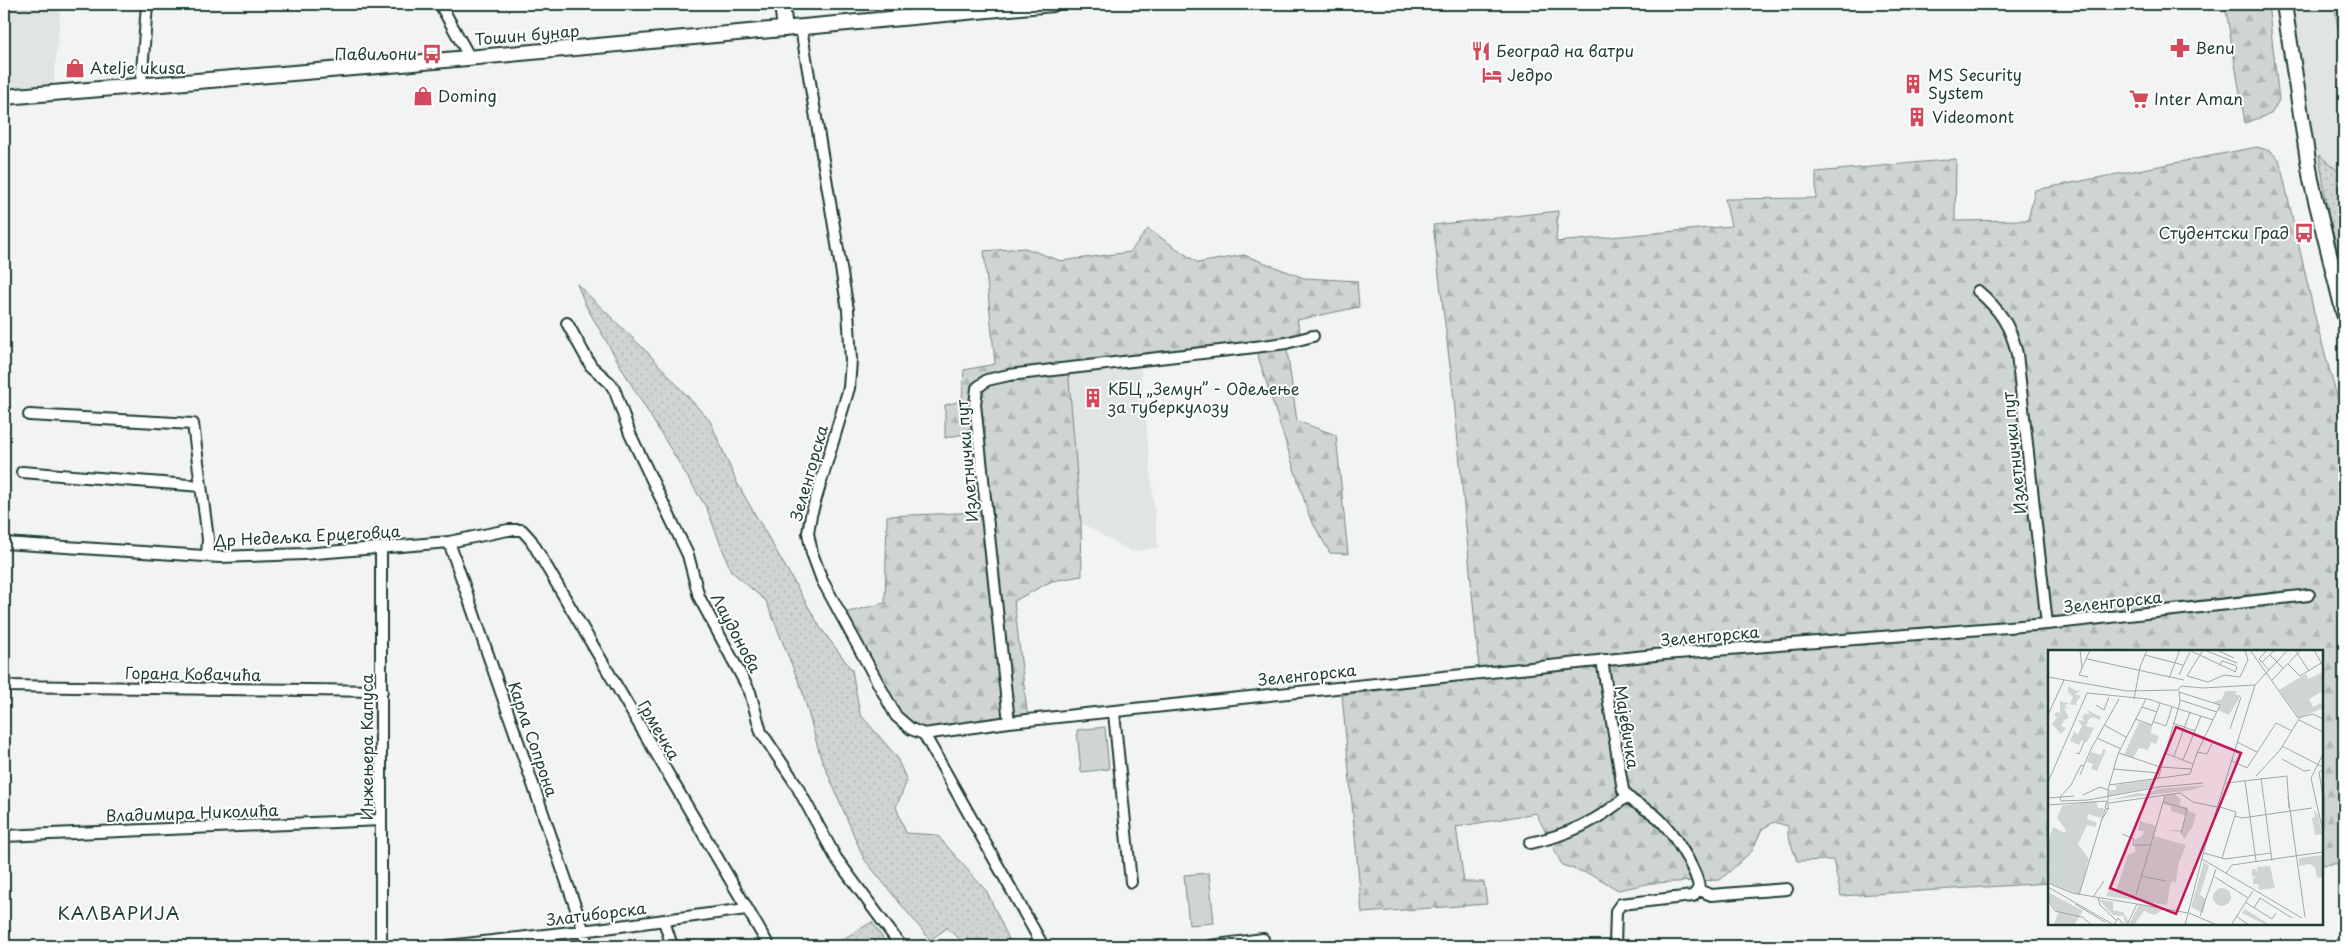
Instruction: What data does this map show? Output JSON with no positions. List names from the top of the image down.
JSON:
{
  "streets": {
    "main road": ["Тошин бунар"],
    "street": [
      "Излетнички пут",
      "Зеленгорска",
      "Др Недељка Ерцеговца",
      "Лаудонова",
      "Горана Ковачића",
      "Мајевичка",
      "Грмечка",
      "Карла Сопрона",
      "Инжењера Капуса",
      "Владимира Николића",
      "Златиборска"
    ]
  },
  "crossings": [
    ["Тошин бунар", "Зеленгорска"],
    ["Излетнички пут", "Зеленгорска"],
    ["Зеленгорска", "Мајевичка"],
    ["Др Недељка Ерцеговца", "Грмечка"],
    ["Др Недељка Ерцеговца", "Карла Сопрона"],
    ["Др Недељка Ерцеговца", "Инжењера Капуса"],
    ["Горана Ковачића", "Инжењера Капуса"],
    ["Грмечка", "Златиборска"],
    ["Карла Сопрона", "Златиборска"],
    ["Инжењера Капуса", "Владимира Николића"]
  ],
  "districts": ["КАЛВАРИЈА"],
  "places": {
    "pharmacy": ["Benu"],
    "restaurant": ["Београд на ватри"],
    "bus stop": ["Павиљони", "Студентски Град"],
    "shop": ["Atelje ukusa", "Doming"],
    "hotel": ["Једро"],
    "building": ["MS Security System", "Videomont", "КБЦ „Земун” - Одељење за туберкулозу"],
    "supermarket": ["Inter Aman"]
  }
}
